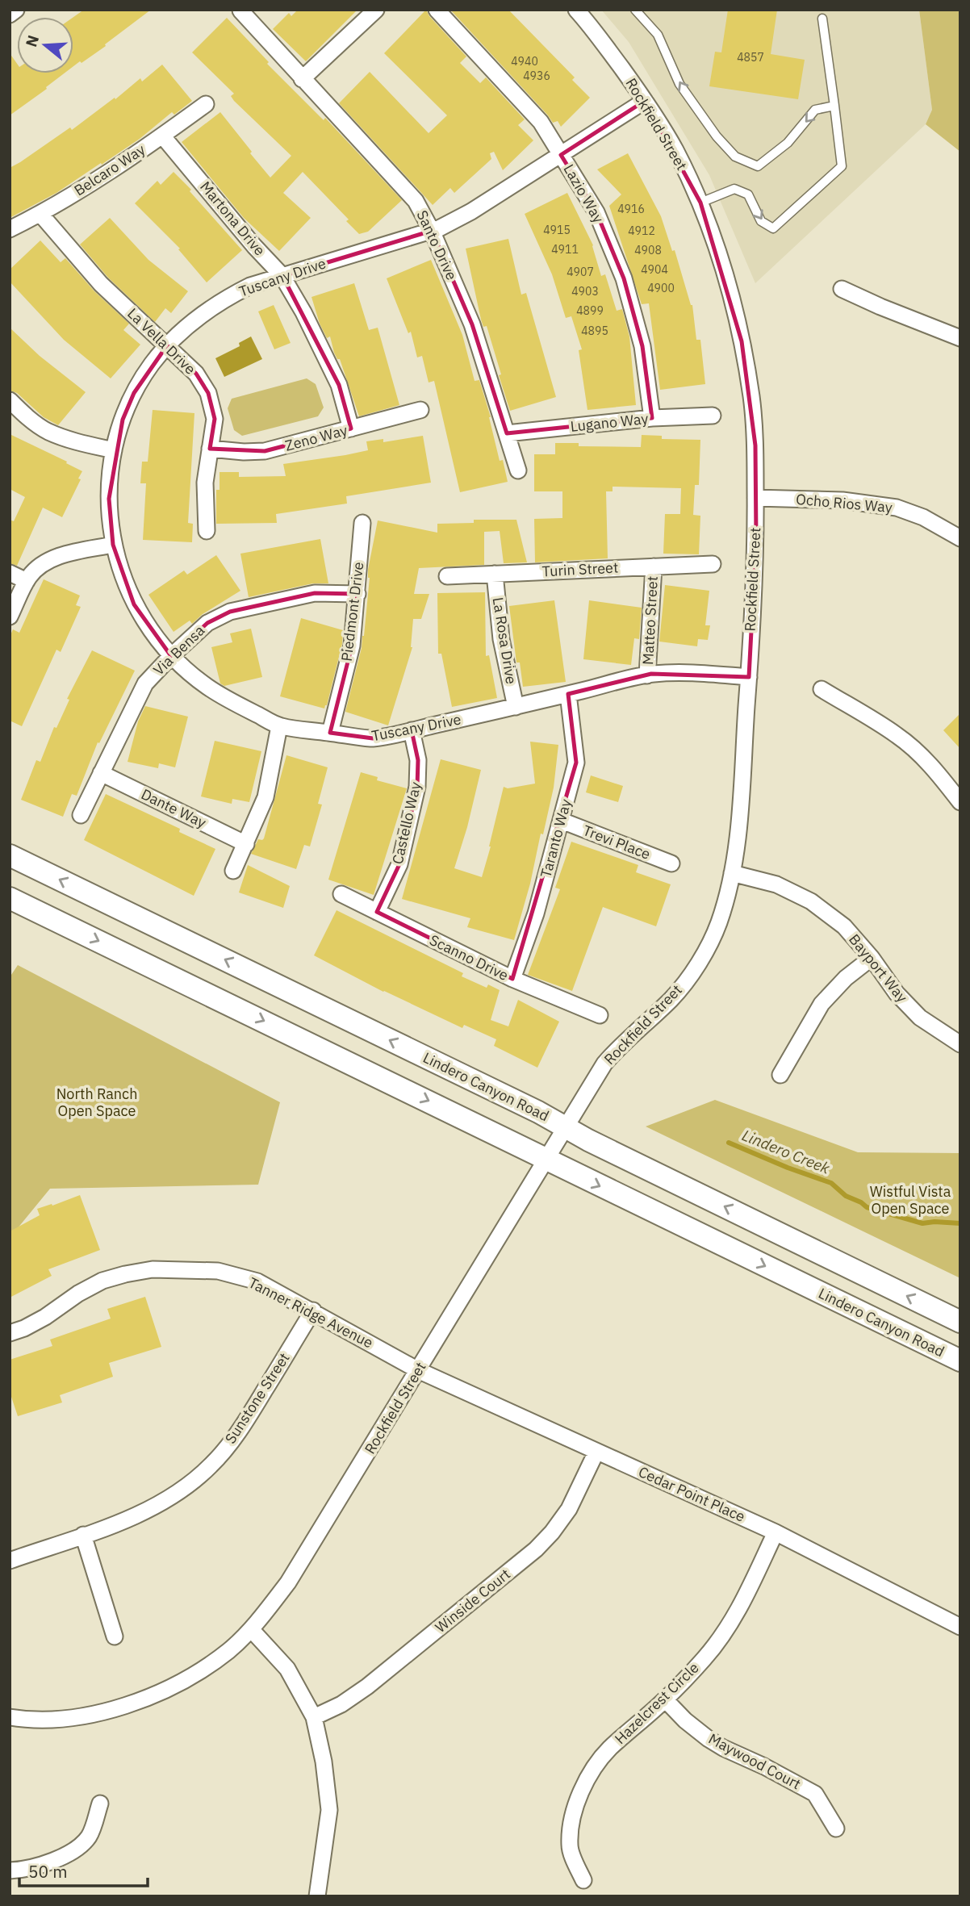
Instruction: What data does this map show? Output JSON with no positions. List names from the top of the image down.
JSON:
{
  "streets": {
    "main road": ["Lindero Canyon Road"],
    "street": [
      "Rockfield Street",
      "Belcaro Way",
      "Lazio Way",
      "Martona Drive",
      "Santo Drive",
      "Tuscany Drive",
      "La Vella Drive",
      "Lugano Way",
      "Zeno Way",
      "Ocho Rios Way",
      "Turin Street",
      "Piedmont Drive",
      "Matteo Street",
      "La Rosa Drive",
      "Via Bensa",
      "Dante Way",
      "Castello Way",
      "Taranto Way",
      "Trevi Place",
      "Scanno Drive",
      "Bayport Way",
      "Tanner Ridge Avenue",
      "Sunstone Street",
      "Cedar Point Place",
      "Winside Court",
      "Hazelcrest Circle",
      "Maywood Court"
    ]
  },
  "crossings": [
    ["Rockfield Street", "Tuscany Drive"],
    ["Rockfield Street", "Ocho Rios Way"],
    ["Rockfield Street", "Bayport Way"],
    ["Rockfield Street", "Lindero Canyon Road"],
    ["Rockfield Street", "Tanner Ridge Avenue"],
    ["Rockfield Street", "Cedar Point Place"],
    ["Belcaro Way", "Martona Drive"],
    ["Belcaro Way", "La Vella Drive"],
    ["Lazio Way", "Tuscany Drive"],
    ["Lazio Way", "Lugano Way"],
    ["Martona Drive", "Tuscany Drive"],
    ["Martona Drive", "Zeno Way"],
    ["Santo Drive", "Tuscany Drive"],
    ["Santo Drive", "Lugano Way"],
    ["Tuscany Drive", "La Vella Drive"],
    ["Tuscany Drive", "Piedmont Drive"],
    ["Tuscany Drive", "Matteo Street"],
    ["Tuscany Drive", "La Rosa Drive"],
    ["Tuscany Drive", "Via Bensa"],
    ["Tuscany Drive", "Castello Way"],
    ["Tuscany Drive", "Taranto Way"],
    ["La Vella Drive", "Zeno Way"],
    ["Turin Street", "Matteo Street"],
    ["Turin Street", "La Rosa Drive"],
    ["Piedmont Drive", "Via Bensa"],
    ["Via Bensa", "Dante Way"],
    ["Castello Way", "Scanno Drive"],
    ["Taranto Way", "Trevi Place"],
    ["Taranto Way", "Scanno Drive"],
    ["Tanner Ridge Avenue", "Sunstone Street"],
    ["Tanner Ridge Avenue", "Cedar Point Place"],
    ["Cedar Point Place", "Winside Court"],
    ["Cedar Point Place", "Hazelcrest Circle"],
    ["Hazelcrest Circle", "Maywood Court"]
  ],
  "water": ["Lindero Creek"],
  "parks": ["North Ranch Open Space", "Wistful Vista Open Space"],
  "house_numbers": [
    "4857",
    "4940",
    "4936",
    "4916",
    "4915",
    "4912",
    "4911",
    "4908",
    "4904",
    "4907",
    "4900",
    "4903",
    "4899",
    "4895"
  ],
  "scale_bar": "50 m",
  "north": "left"
}
